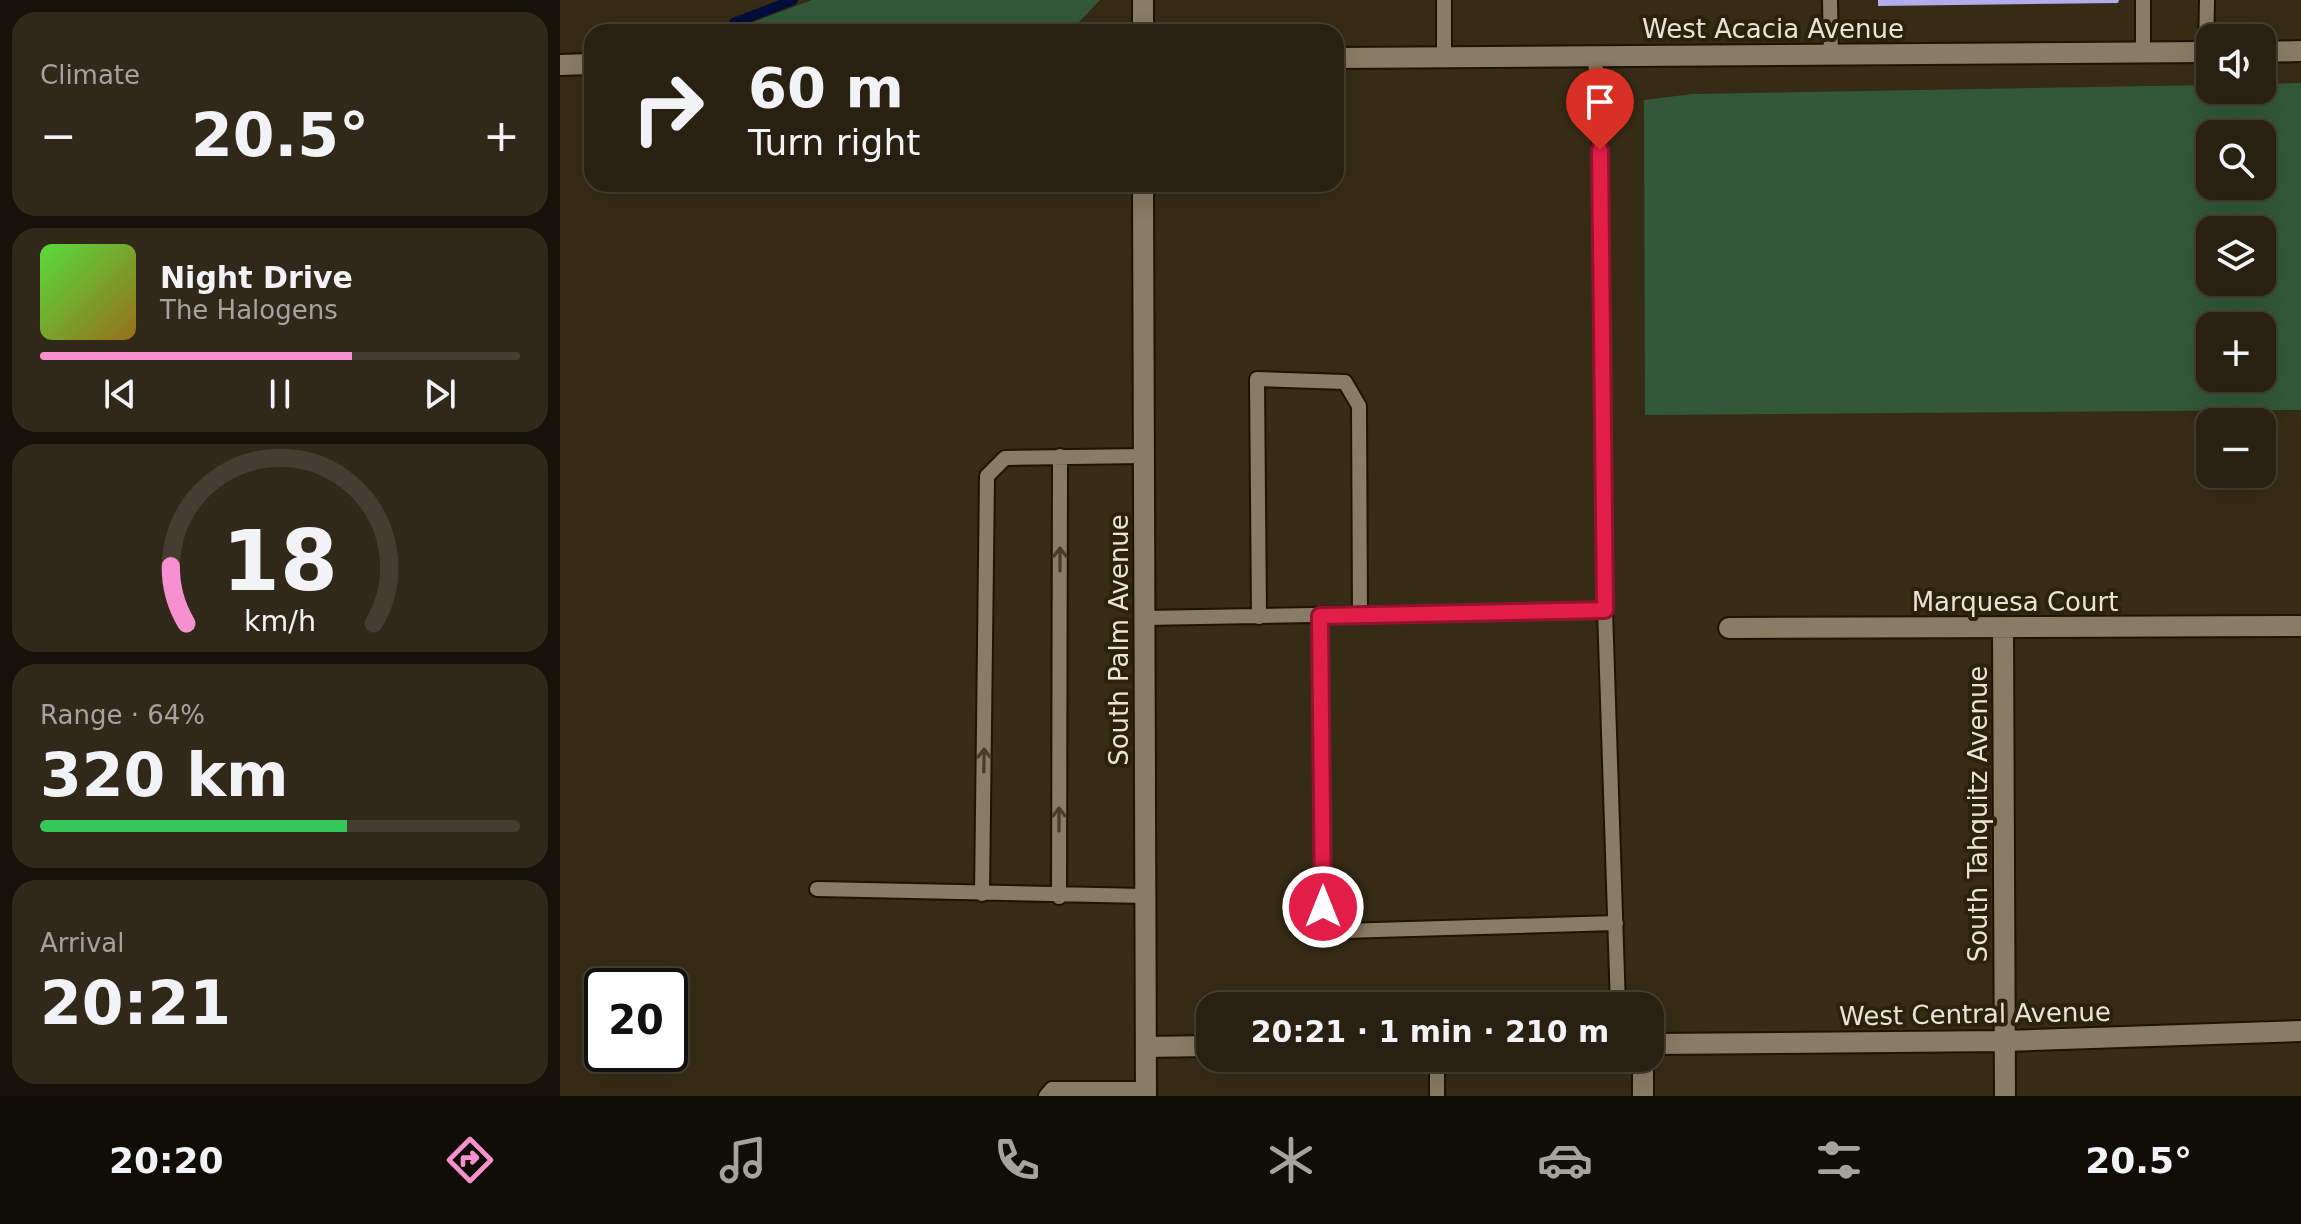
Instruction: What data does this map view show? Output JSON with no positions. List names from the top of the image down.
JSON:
{
  "streets": {
    "street": [
      "West Acacia Avenue",
      "Marquesa Court",
      "South Palm Avenue",
      "South Tahquitz Avenue",
      "West Central Avenue"
    ]
  },
  "crossings": [
    ["Marquesa Court", "South Tahquitz Avenue"],
    ["South Tahquitz Avenue", "West Central Avenue"]
  ],
  "page": {
    "tile": [
      "Climate",
      ["Range · 64%", "320 km"],
      ["Arrival", "20:21"]
    ],
    "map_buttons": ["+", "−"],
    "turn": ["60 m", "Turn right"],
    "heat": ["−", "20.5°", "+"],
    "song": ["Night Drive", "The Halogens"],
    "limit": "20",
    "trip": "20:21 · 1 min · 210 m",
    "tabs": ["20:20", "20.5°"],
    "gauge": ["18", "km/h"]
  }
}
